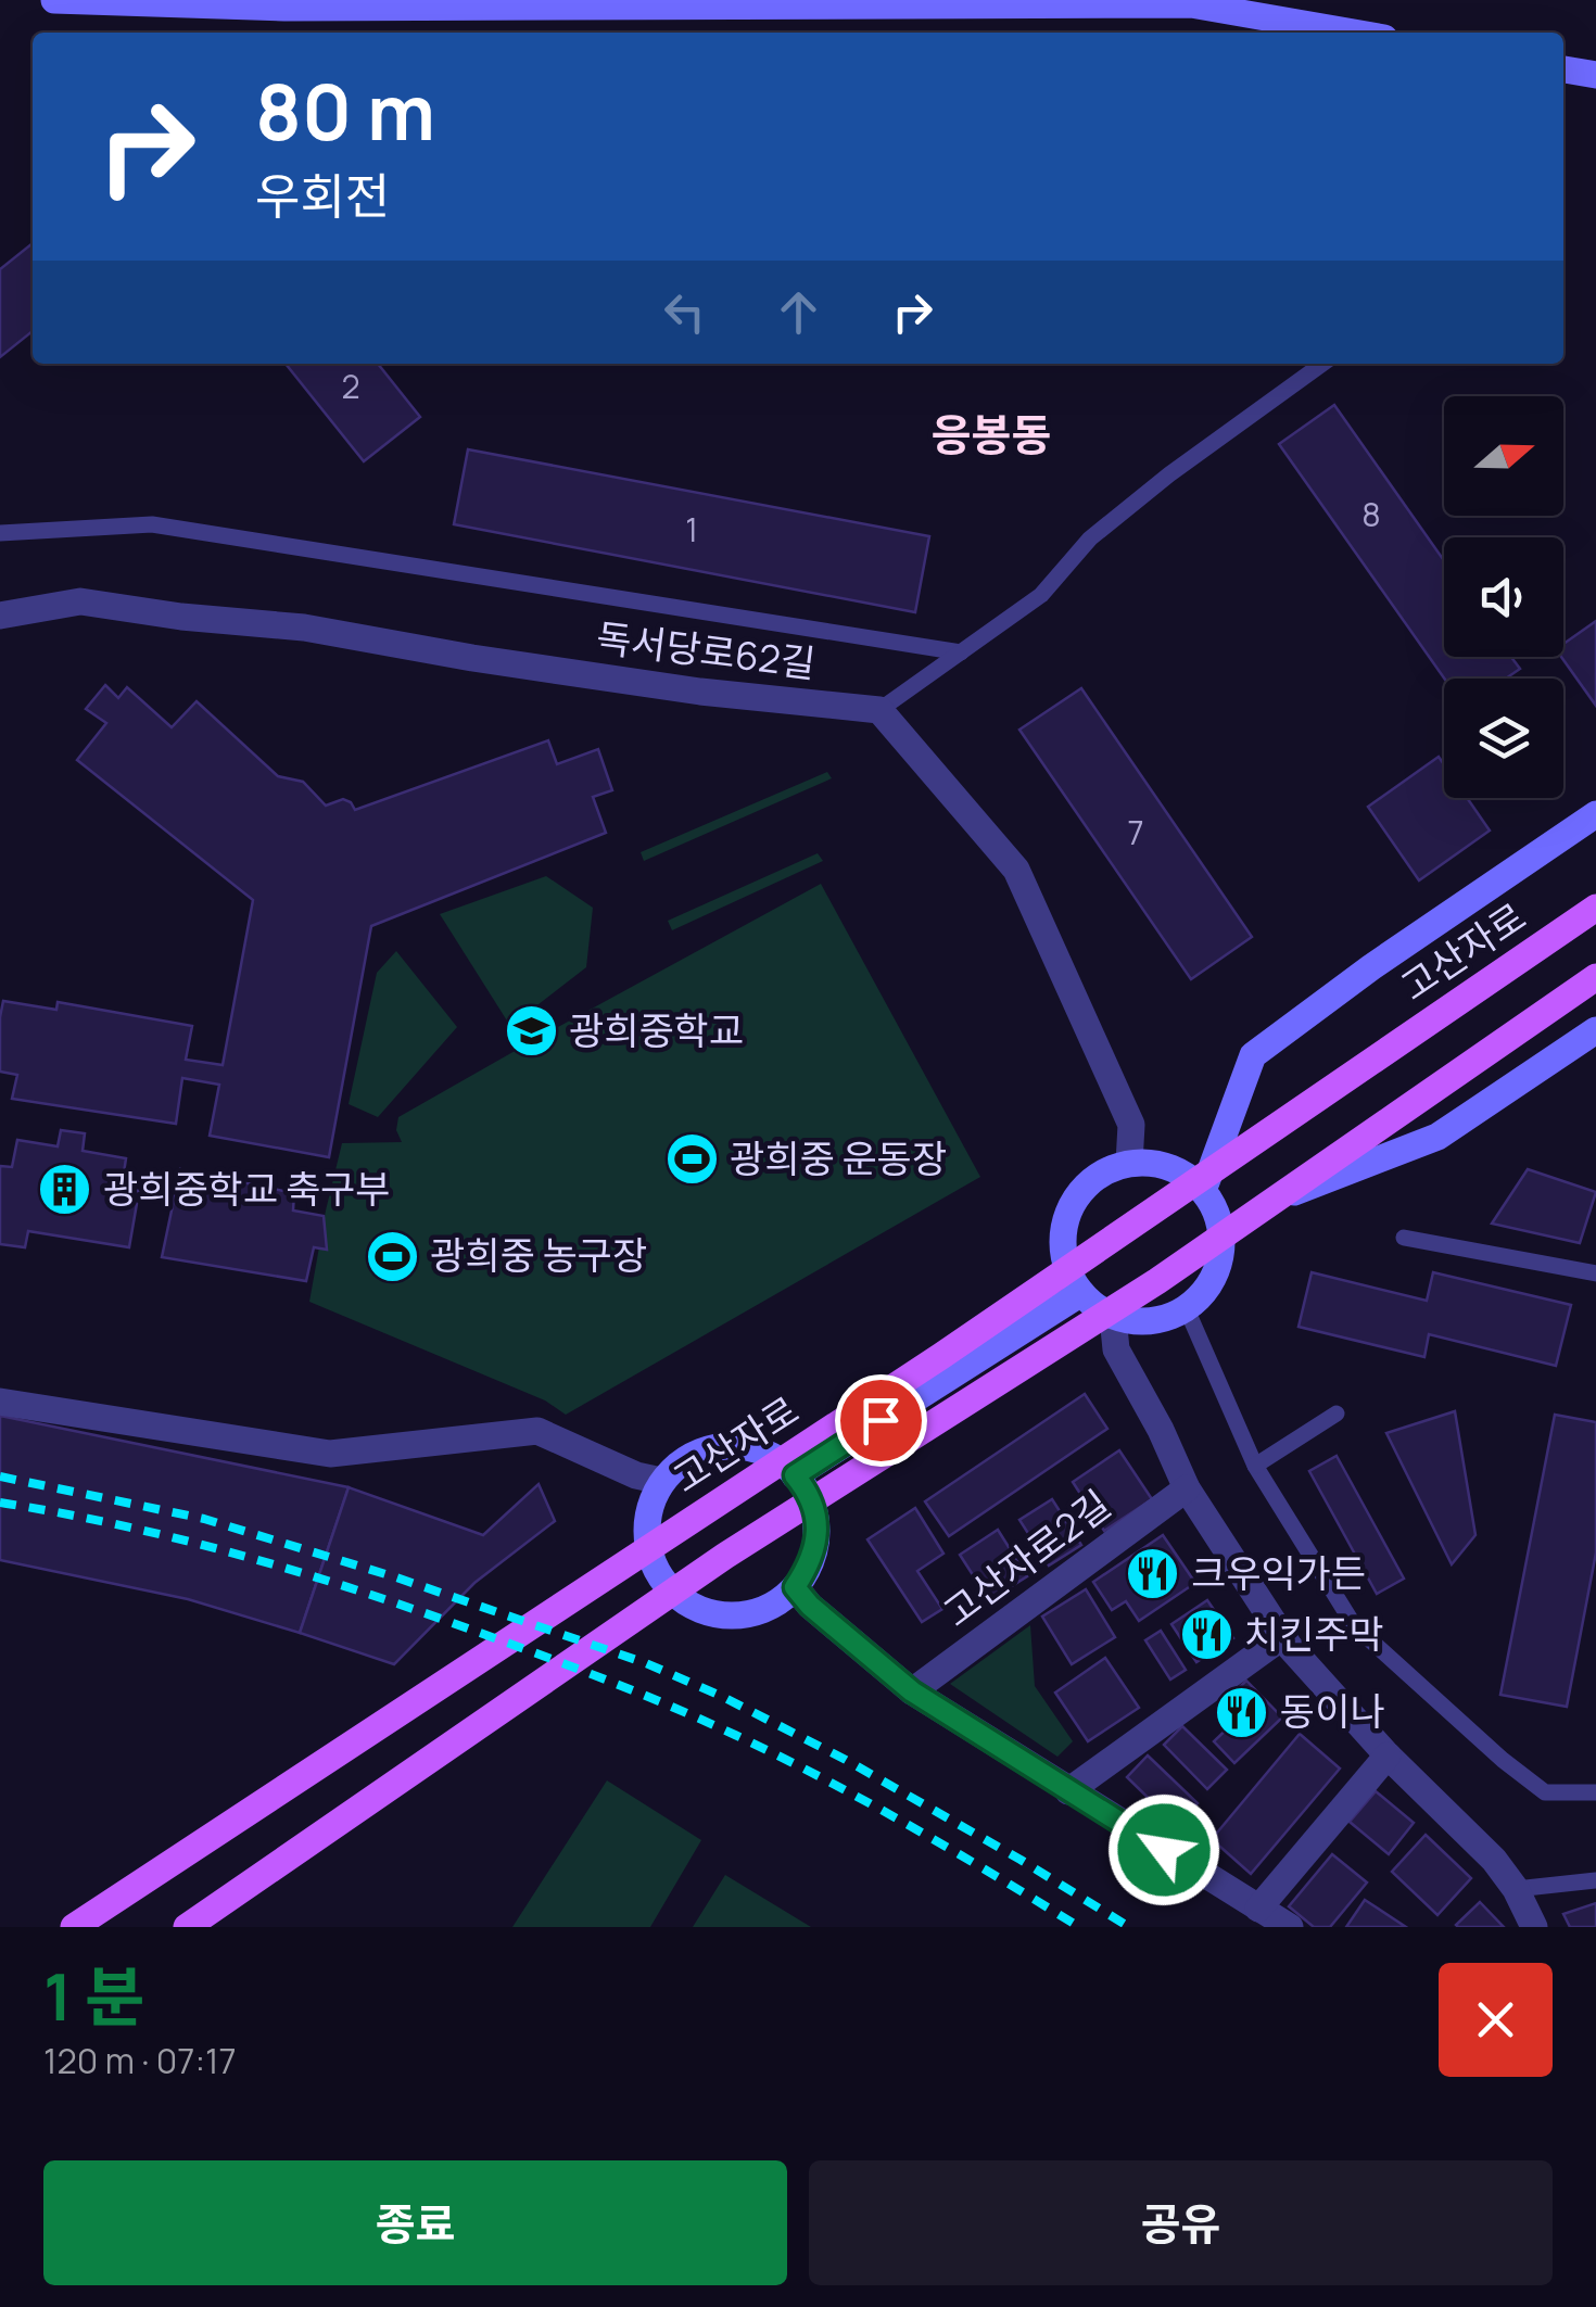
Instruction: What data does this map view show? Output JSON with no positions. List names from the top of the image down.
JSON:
{
  "streets": {
    "main road": ["고산자로"],
    "street": ["독서당로62길", "고산자로2길"]
  },
  "districts": ["응봉동"],
  "places": {
    "school or university": ["광희중학교"],
    "sports": ["광희중 운동장", "광희중 농구장"],
    "building": ["광희중학교 축구부"],
    "restaurant": ["크우익가든", "치킨주막", "동이나"]
  },
  "house_numbers": [
    "2",
    "8",
    "1",
    "7"
  ],
  "north": "right",
  "page": {
    "turn": ["80 m", "우회전"],
    "heading": ["1 분", "120 m · 07:17"],
    "buttons": ["종료", "공유"]
  }
}
